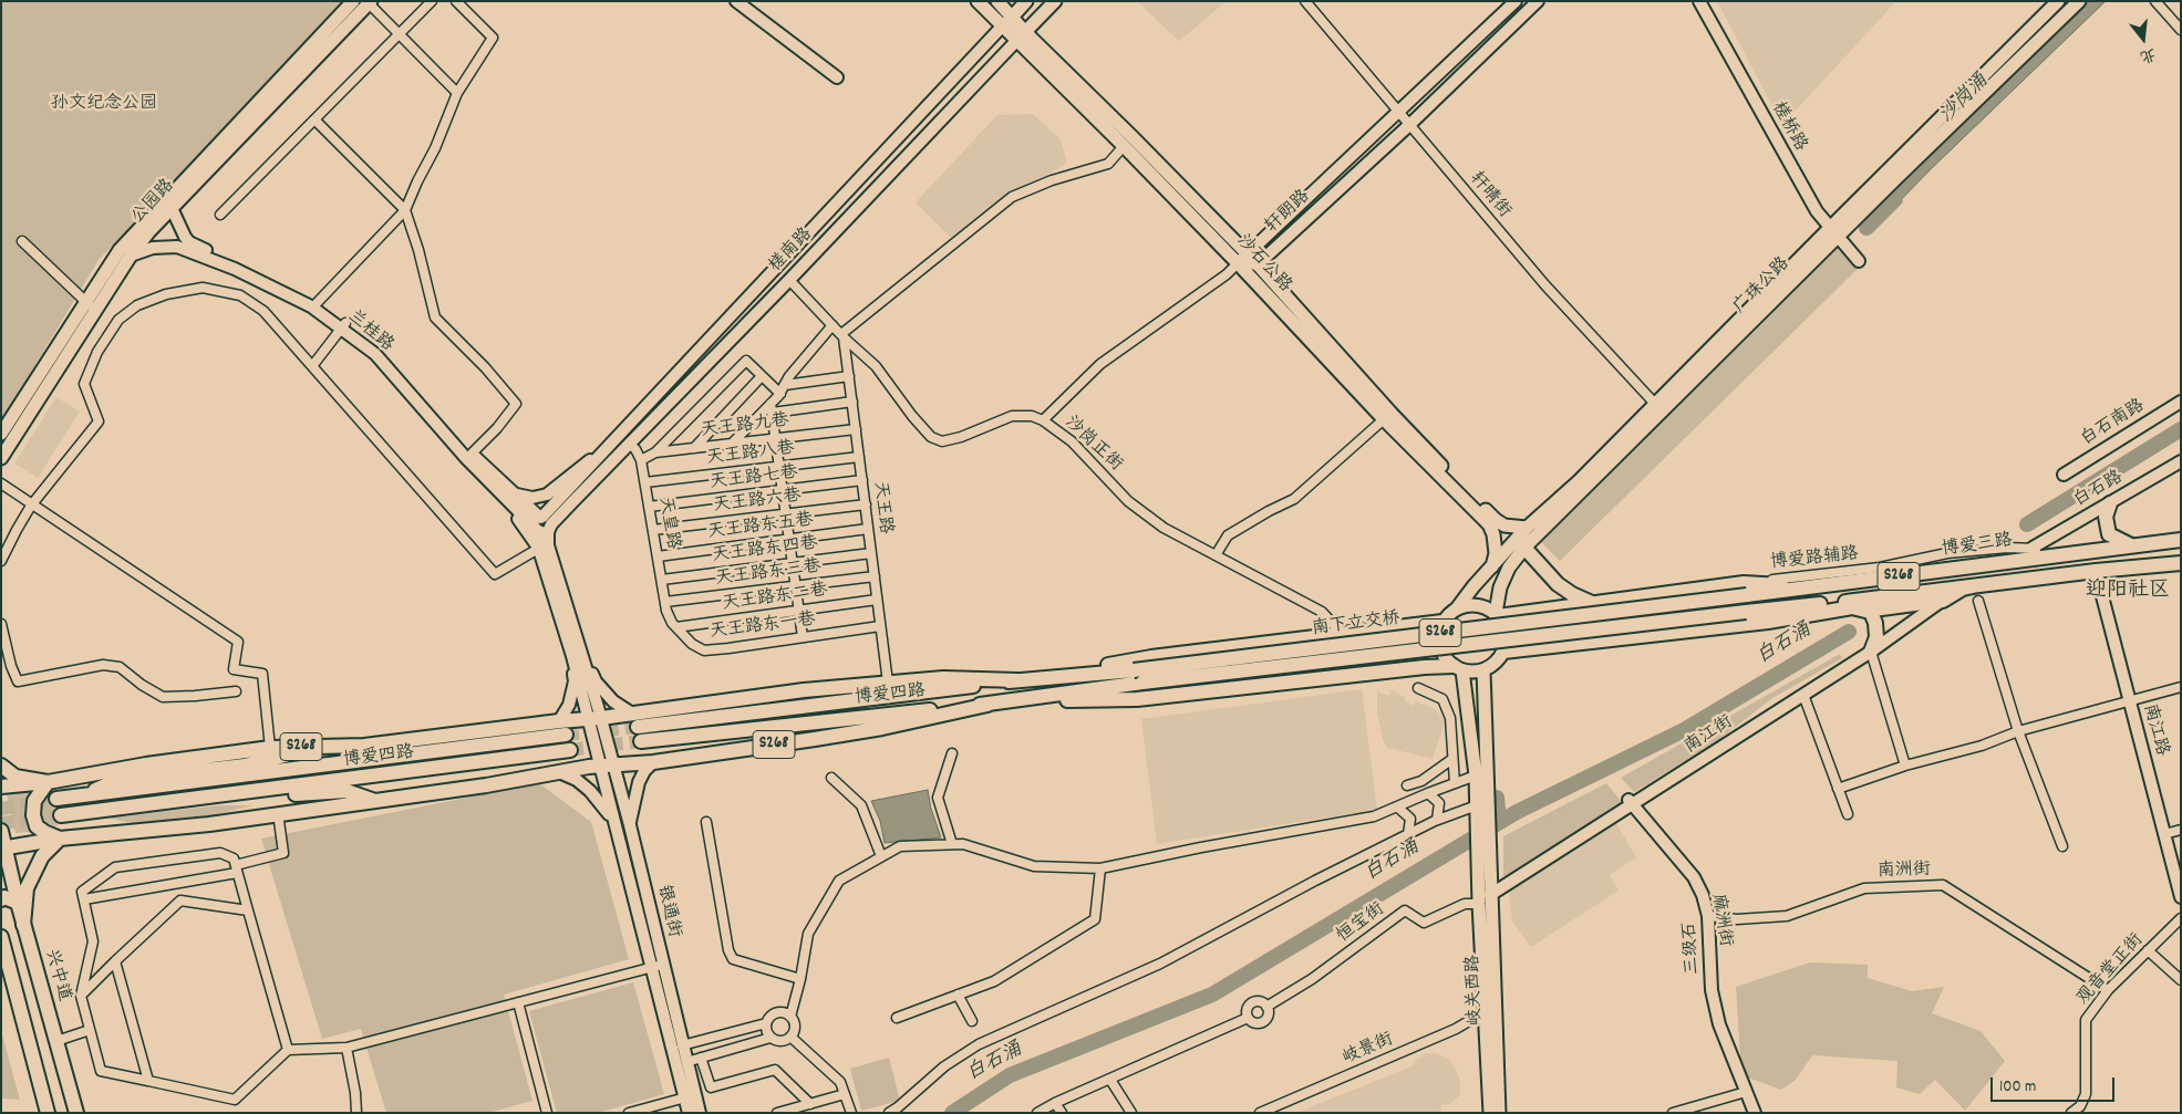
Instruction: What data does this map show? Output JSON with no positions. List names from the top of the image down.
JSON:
{
  "streets": {
    "main road": [
      "公园路",
      "槎南路",
      "沙石公路",
      "广珠公路",
      "博爱三路",
      "S268",
      "南下立交桥",
      "博爱四路",
      "兴中道",
      "岐关西路"
    ],
    "street": [
      "槎桥路",
      "轩晴街",
      "轩朗路",
      "兰桂路",
      "白石南路",
      "天王路九巷",
      "沙岗正街",
      "天王路八巷",
      "天王路七巷",
      "白石路",
      "天王路六巷",
      "天王路",
      "天皇路",
      "天王路东五巷",
      "天王路东四巷",
      "博爱路辅路",
      "天王路东三巷",
      "天王路东二巷",
      "天王路东一巷",
      "南江路",
      "南江街",
      "南洲街",
      "银通街",
      "麻洲街",
      "恒宝街",
      "三级石",
      "观音堂正街",
      "岐景街"
    ]
  },
  "crossings": [
    ["槎桥路", "广珠公路"],
    ["轩晴街", "轩朗路"],
    ["轩晴街", "广珠公路"],
    ["公园路", "兰桂路"],
    ["轩朗路", "沙石公路"],
    ["槎南路", "沙石公路"],
    ["槎南路", "兰桂路"],
    ["槎南路", "沙岗正街"],
    ["槎南路", "天皇路"],
    ["沙石公路", "广珠公路"],
    ["天王路九巷", "天王路"],
    ["天王路九巷", "天皇路"],
    ["沙岗正街", "天王路"],
    ["天王路八巷", "天王路"],
    ["天王路八巷", "天皇路"],
    ["天王路七巷", "天王路"],
    ["天王路七巷", "天皇路"],
    ["白石路", "博爱路辅路"],
    ["天王路六巷", "天王路"],
    ["天王路六巷", "天皇路"],
    ["天王路", "天王路东五巷"],
    ["天王路", "天王路东四巷"],
    ["天王路", "天王路东三巷"],
    ["天王路", "S268"],
    ["天王路", "天王路东二巷"],
    ["天王路", "天王路东一巷"],
    ["天皇路", "天王路东五巷"],
    ["天皇路", "天王路东四巷"],
    ["天皇路", "天王路东三巷"],
    ["天皇路", "天王路东一巷"],
    ["博爱三路", "博爱路辅路"],
    ["博爱三路", "南下立交桥"],
    ["博爱路辅路", "南下立交桥"],
    ["天王路东三巷", "天王路东一巷"],
    ["S268", "南下立交桥"],
    ["S268", "博爱四路"],
    ["S268", "南江路"],
    ["S268", "银通街"],
    ["S268", "兴中道"],
    ["天王路东二巷", "天王路东一巷"],
    ["南下立交桥", "博爱四路"],
    ["南江街", "岐关西路"],
    ["南洲街", "麻洲街"],
    ["南洲街", "三级石"],
    ["南洲街", "观音堂正街"],
    ["麻洲街", "三级石"],
    ["恒宝街", "岐关西路"],
    ["岐关西路", "岐景街"]
  ],
  "districts": ["迎阳社区"],
  "water": ["沙岗涌", "白石涌"],
  "parks": ["孙文纪念公园"],
  "scale_bar": "100 m",
  "north": "bottom"
}
